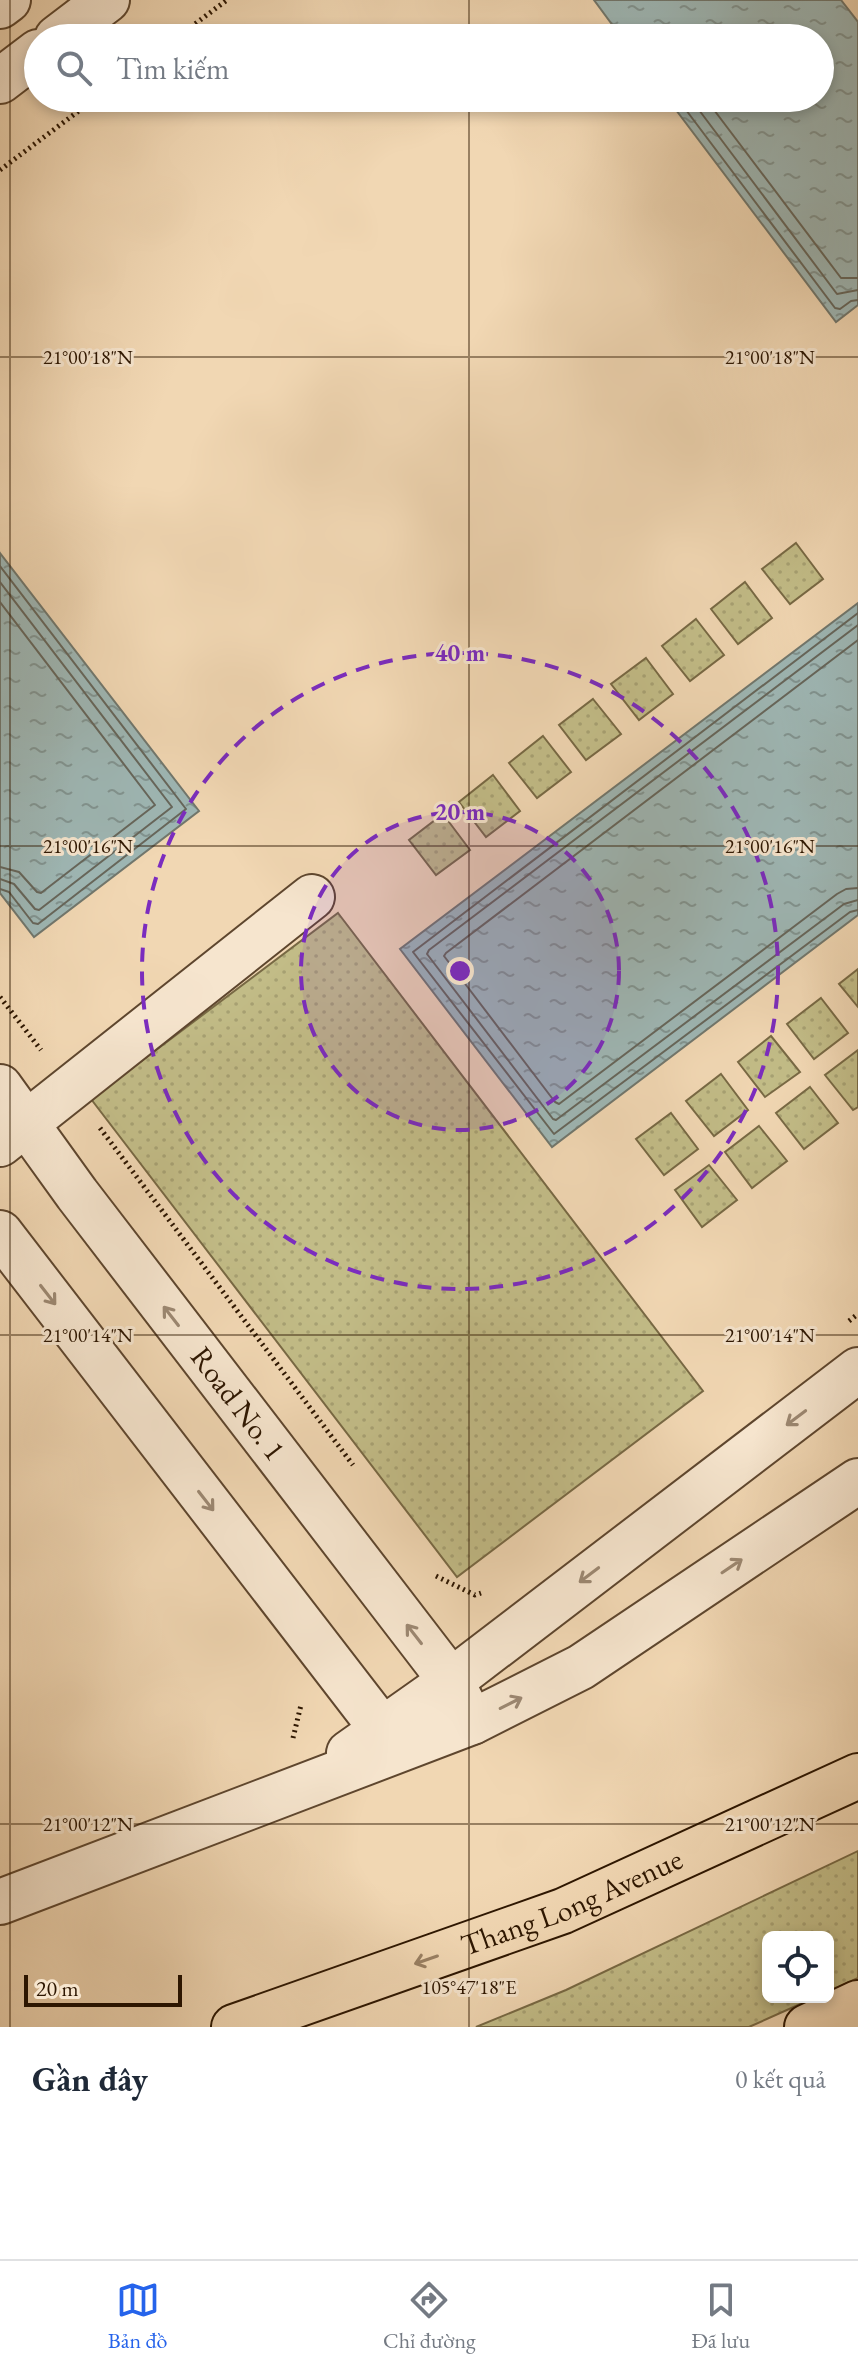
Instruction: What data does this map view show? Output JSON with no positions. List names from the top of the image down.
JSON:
{
  "streets": {
    "main road": ["Thang Long Avenue"],
    "lane": ["Road No. 1"]
  },
  "one_way": ["Thang Long Avenue"],
  "scale_bar": "20 m",
  "page": {
    "search": "Tìm kiếm",
    "scale": "20 m",
    "heading": ["Gần đây", "0 kết quả"],
    "nav": ["Bản đồ", "Chỉ đường", "Đã lưu"]
  },
  "coordinates": [
    "21°00'18\"N",
    "21°00'16\"N",
    "21°00'14\"N",
    "21°00'12\"N",
    "105°47'18\"E"
  ],
  "rings": ["40 m", "20 m"]
}
